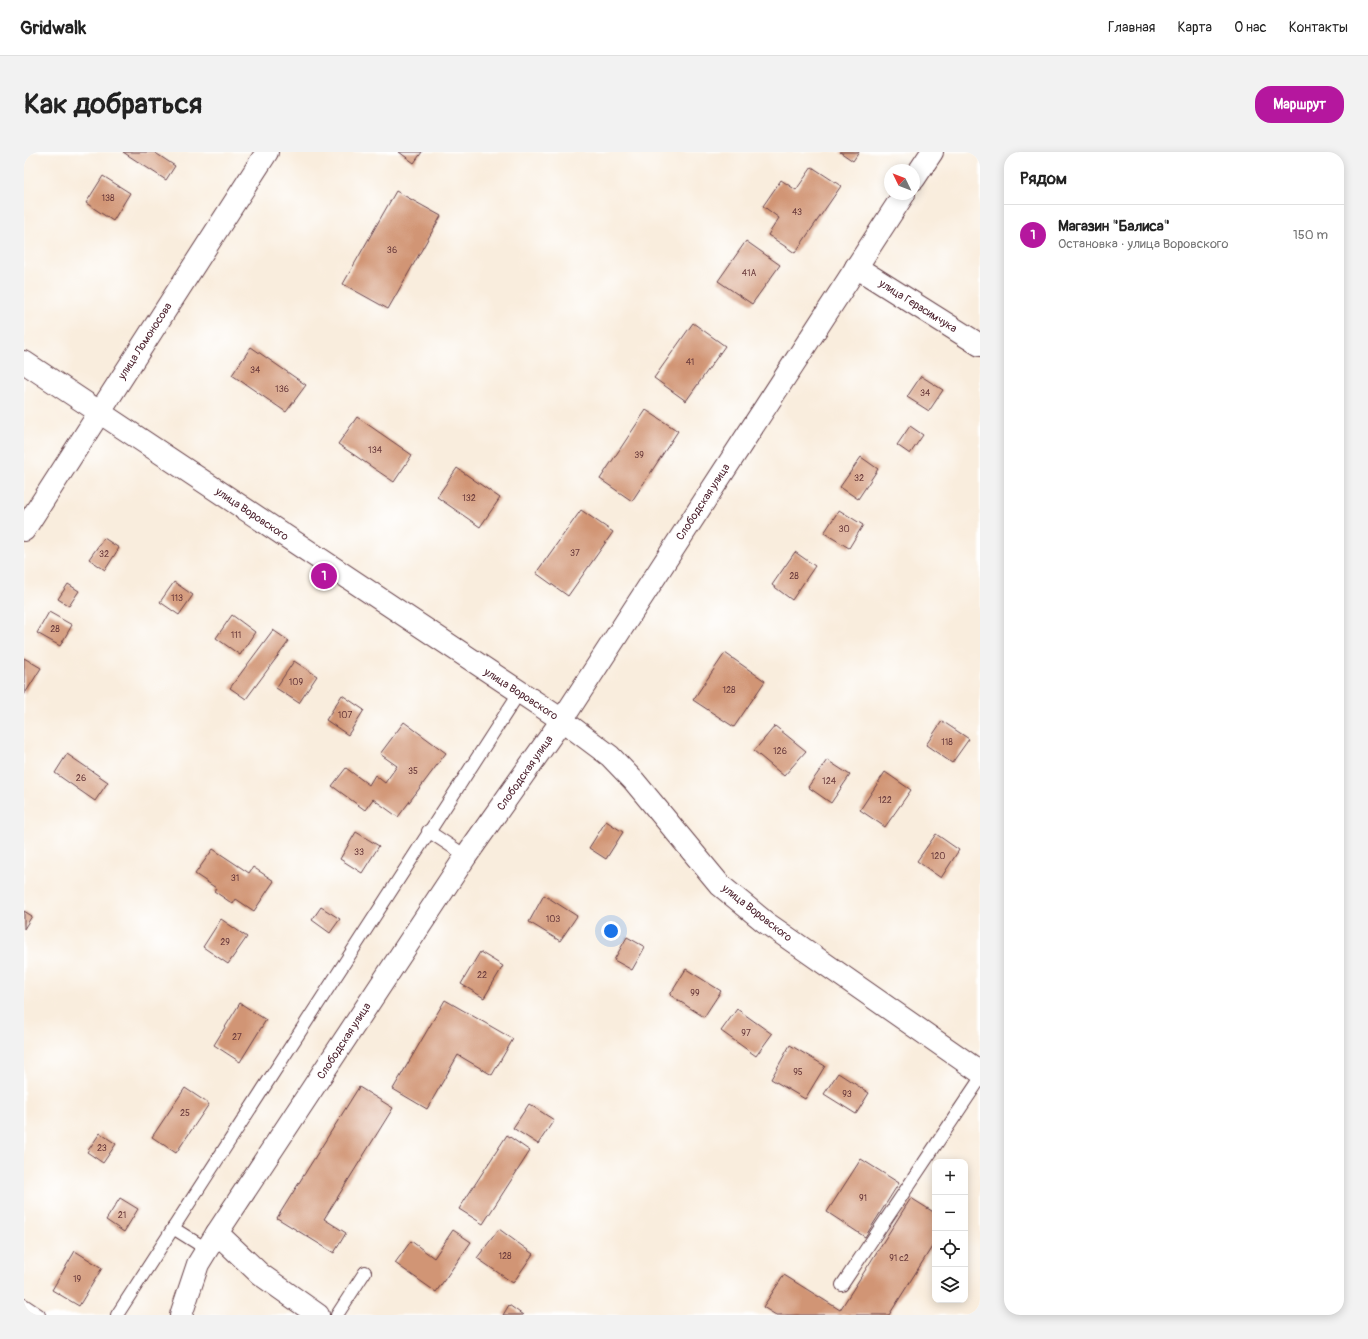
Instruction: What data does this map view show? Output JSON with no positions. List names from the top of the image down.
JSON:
{
  "streets": {
    "street": [
      "улица Герасимчука",
      "улица Ломоносова",
      "Слободская улица",
      "улица Воровского"
    ]
  },
  "crossings": [
    ["улица Герасимчука", "Слободская улица"],
    ["улица Ломоносова", "улица Воровского"],
    ["Слободская улица", "улица Воровского"]
  ],
  "house_numbers": [
    "138",
    "43",
    "36",
    "41А",
    "41",
    "34",
    "136",
    "34",
    "134",
    "39",
    "32",
    "132",
    "30",
    "37",
    "32",
    "28",
    "113",
    "28",
    "111",
    "109",
    "128",
    "107",
    "118",
    "126",
    "35",
    "26",
    "124",
    "122",
    "33",
    "120",
    "31",
    "103",
    "29",
    "22",
    "99",
    "97",
    "27",
    "95",
    "93",
    "25",
    "23",
    "91",
    "21",
    "128",
    "91 с2",
    "19"
  ],
  "north": "top left",
  "page": {
    "header": "Gridwalk",
    "nav": [
      "Главная",
      "Карта",
      "О нас",
      "Контакты"
    ],
    "buttons": "Маршрут",
    "title": "Как добраться",
    "heading": "Рядом",
    "list": [
      {
        "mark": "1",
        "name": "Магазин \"Балиса\"",
        "note": "Остановка · улица Воровского",
        "value": "150 m"
      }
    ],
    "pins": "1",
    "map_buttons": ["+", "−"]
  }
}
